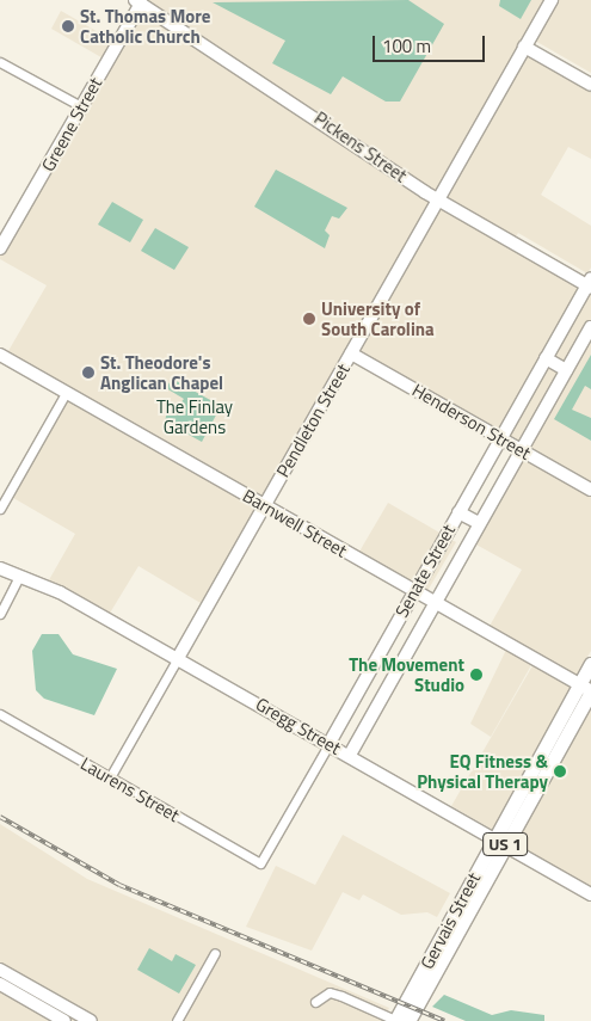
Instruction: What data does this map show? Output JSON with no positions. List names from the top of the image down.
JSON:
{
  "streets": {
    "main road": ["US 1", "Gervais Street"],
    "street": [
      "Greene Street",
      "Pickens Street",
      "Pendleton Street",
      "Henderson Street",
      "Barnwell Street",
      "Senate Street",
      "Gregg Street",
      "Laurens Street"
    ]
  },
  "crossings": [
    ["Greene Street", "Pickens Street"],
    ["Pickens Street", "Pendleton Street"],
    ["Pickens Street", "Senate Street"],
    ["Pendleton Street", "Henderson Street"],
    ["Pendleton Street", "Barnwell Street"],
    ["Pendleton Street", "Gregg Street"],
    ["Pendleton Street", "Laurens Street"],
    ["Henderson Street", "Senate Street"],
    ["Barnwell Street", "Senate Street"],
    ["Barnwell Street", "Gervais Street"],
    ["Senate Street", "Gregg Street"],
    ["Senate Street", "Laurens Street"],
    ["Gregg Street", "Gervais Street"]
  ],
  "parks": ["The Finlay Gardens"],
  "places": [
    "St. Thomas More Catholic Church",
    "University of South Carolina",
    "St. Theodore's Anglican Chapel",
    "The Movement Studio",
    "EQ Fitness & Physical Therapy"
  ],
  "scale_bar": "100 m"
}
